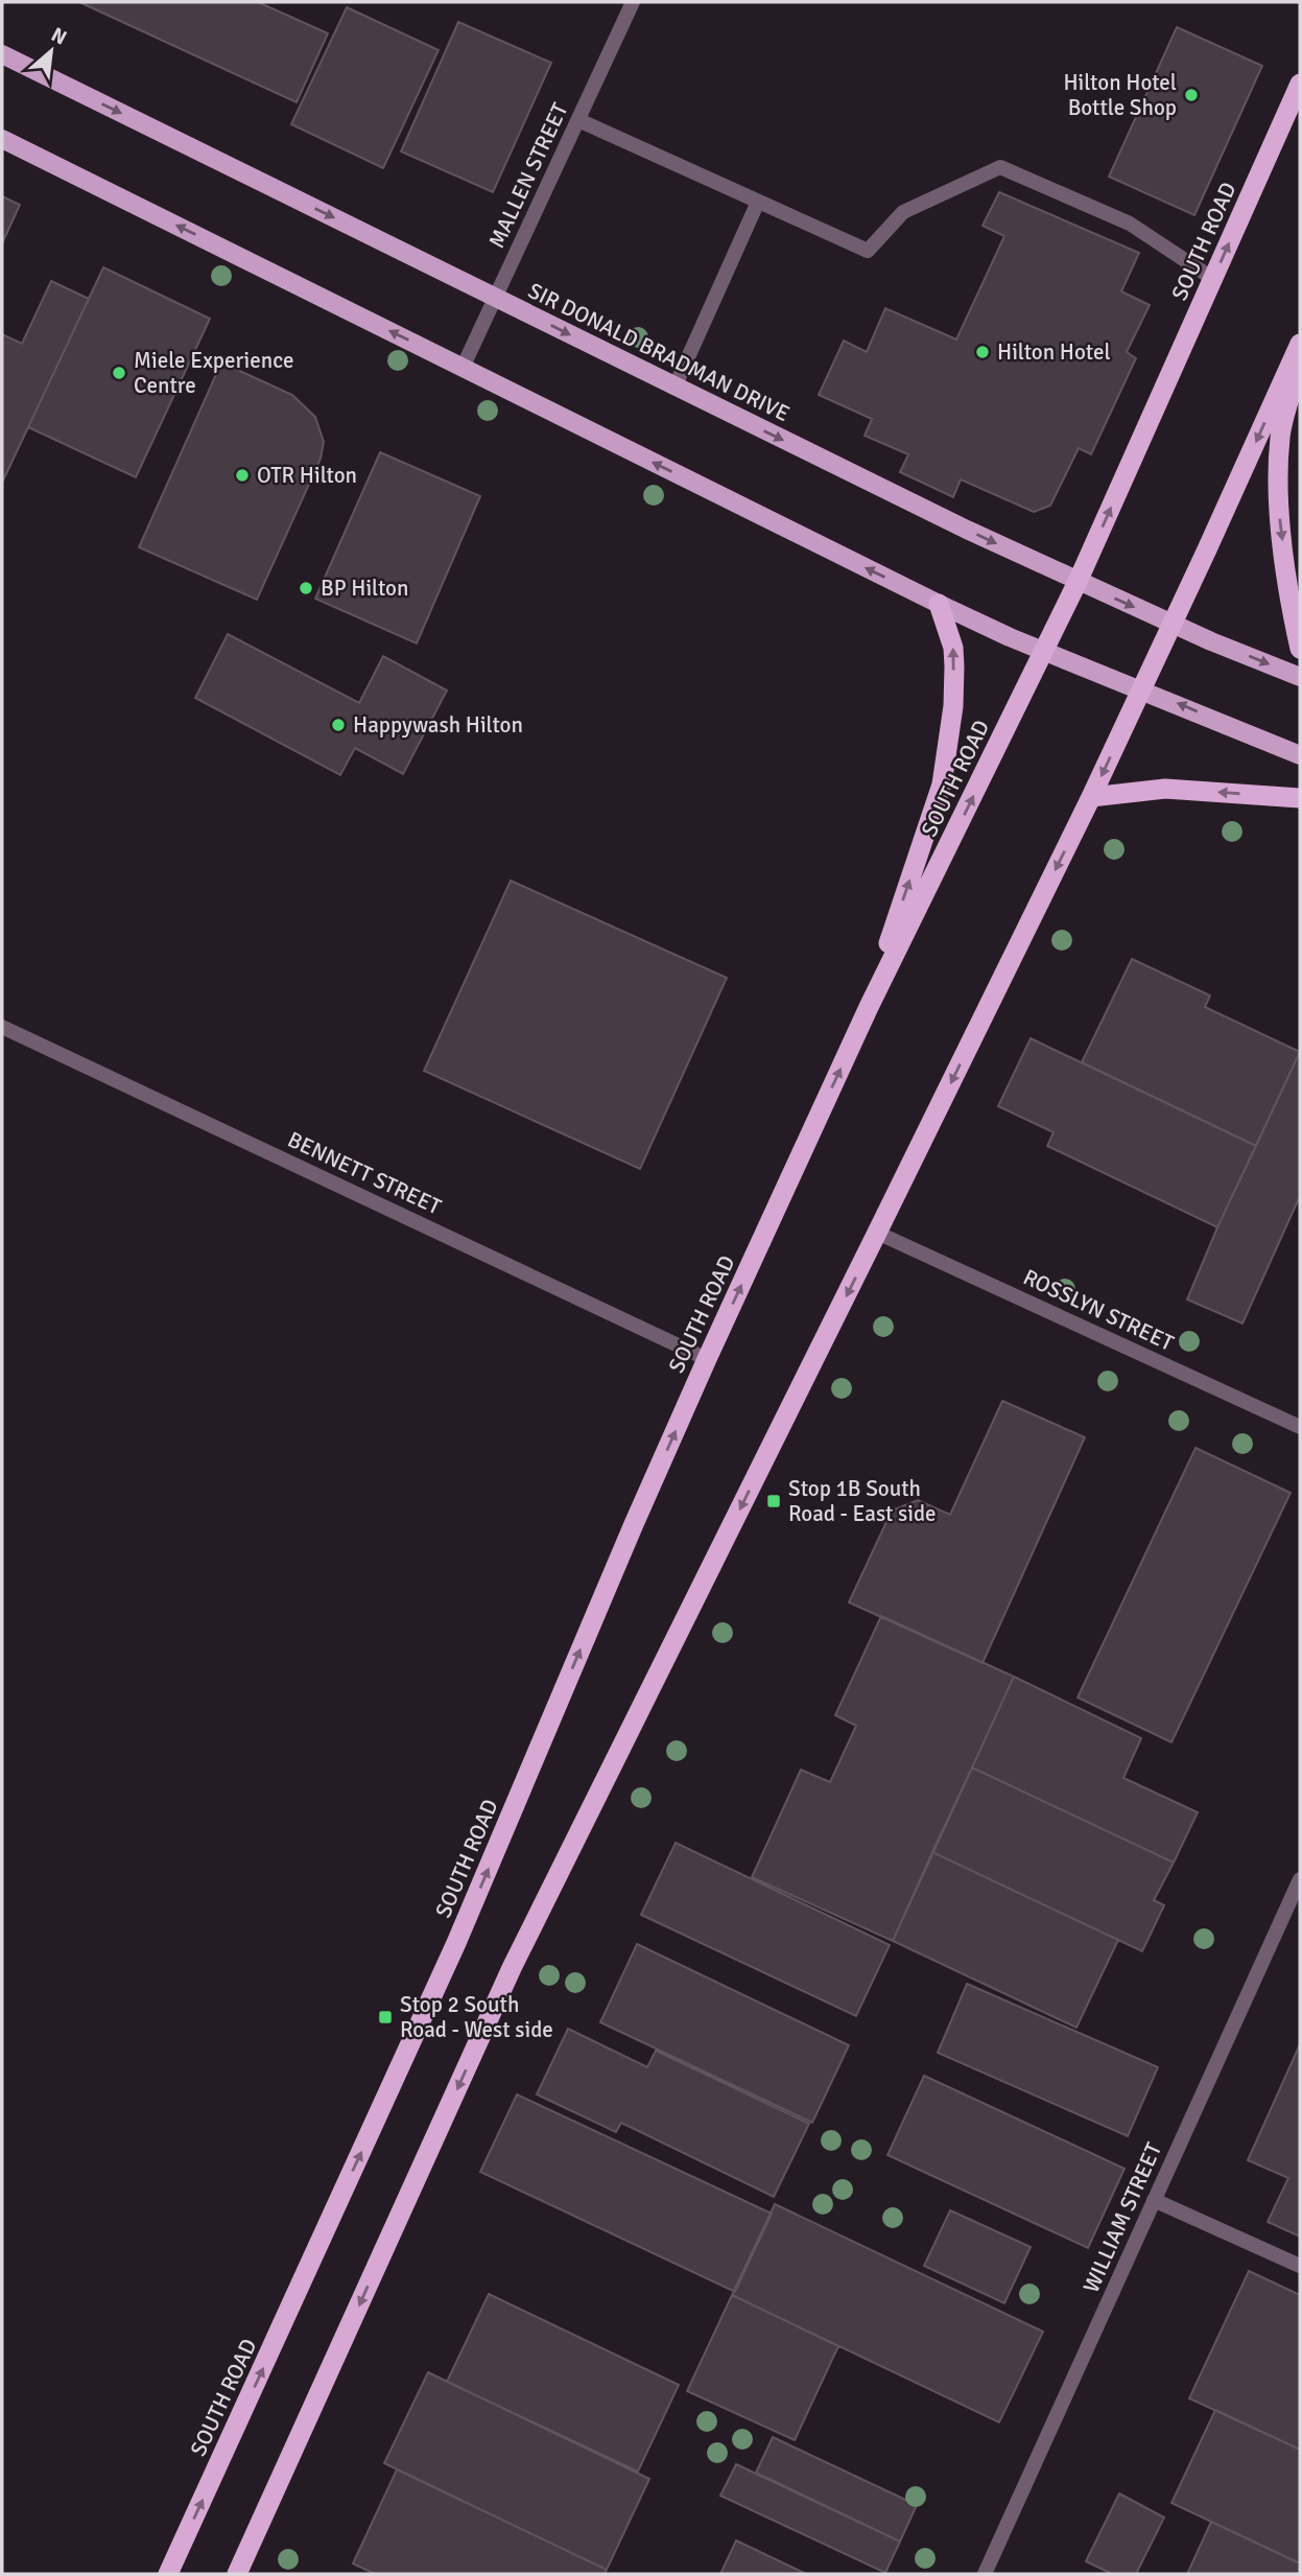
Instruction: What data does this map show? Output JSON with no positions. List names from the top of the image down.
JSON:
{
  "streets": {
    "highway": ["SOUTH ROAD"],
    "main road": ["SIR DONALD BRADMAN DRIVE"],
    "street": [
      "MALLEN STREET",
      "BENNETT STREET",
      "ROSSLYN STREET",
      "WILLIAM STREET"
    ]
  },
  "crossings": [
    ["MALLEN STREET", "SIR DONALD BRADMAN DRIVE"],
    ["SOUTH ROAD", "SIR DONALD BRADMAN DRIVE"],
    ["SOUTH ROAD", "BENNETT STREET"]
  ],
  "places": {
    "other": [
      "Hilton Hotel Bottle Shop",
      "Hilton Hotel",
      "Miele Experience Centre",
      "OTR Hilton",
      "BP Hilton",
      "Happywash Hilton"
    ],
    "transit": ["Stop 1B South Road - East side", "Stop 2 South Road - West side"]
  },
  "north": "top right"
}
